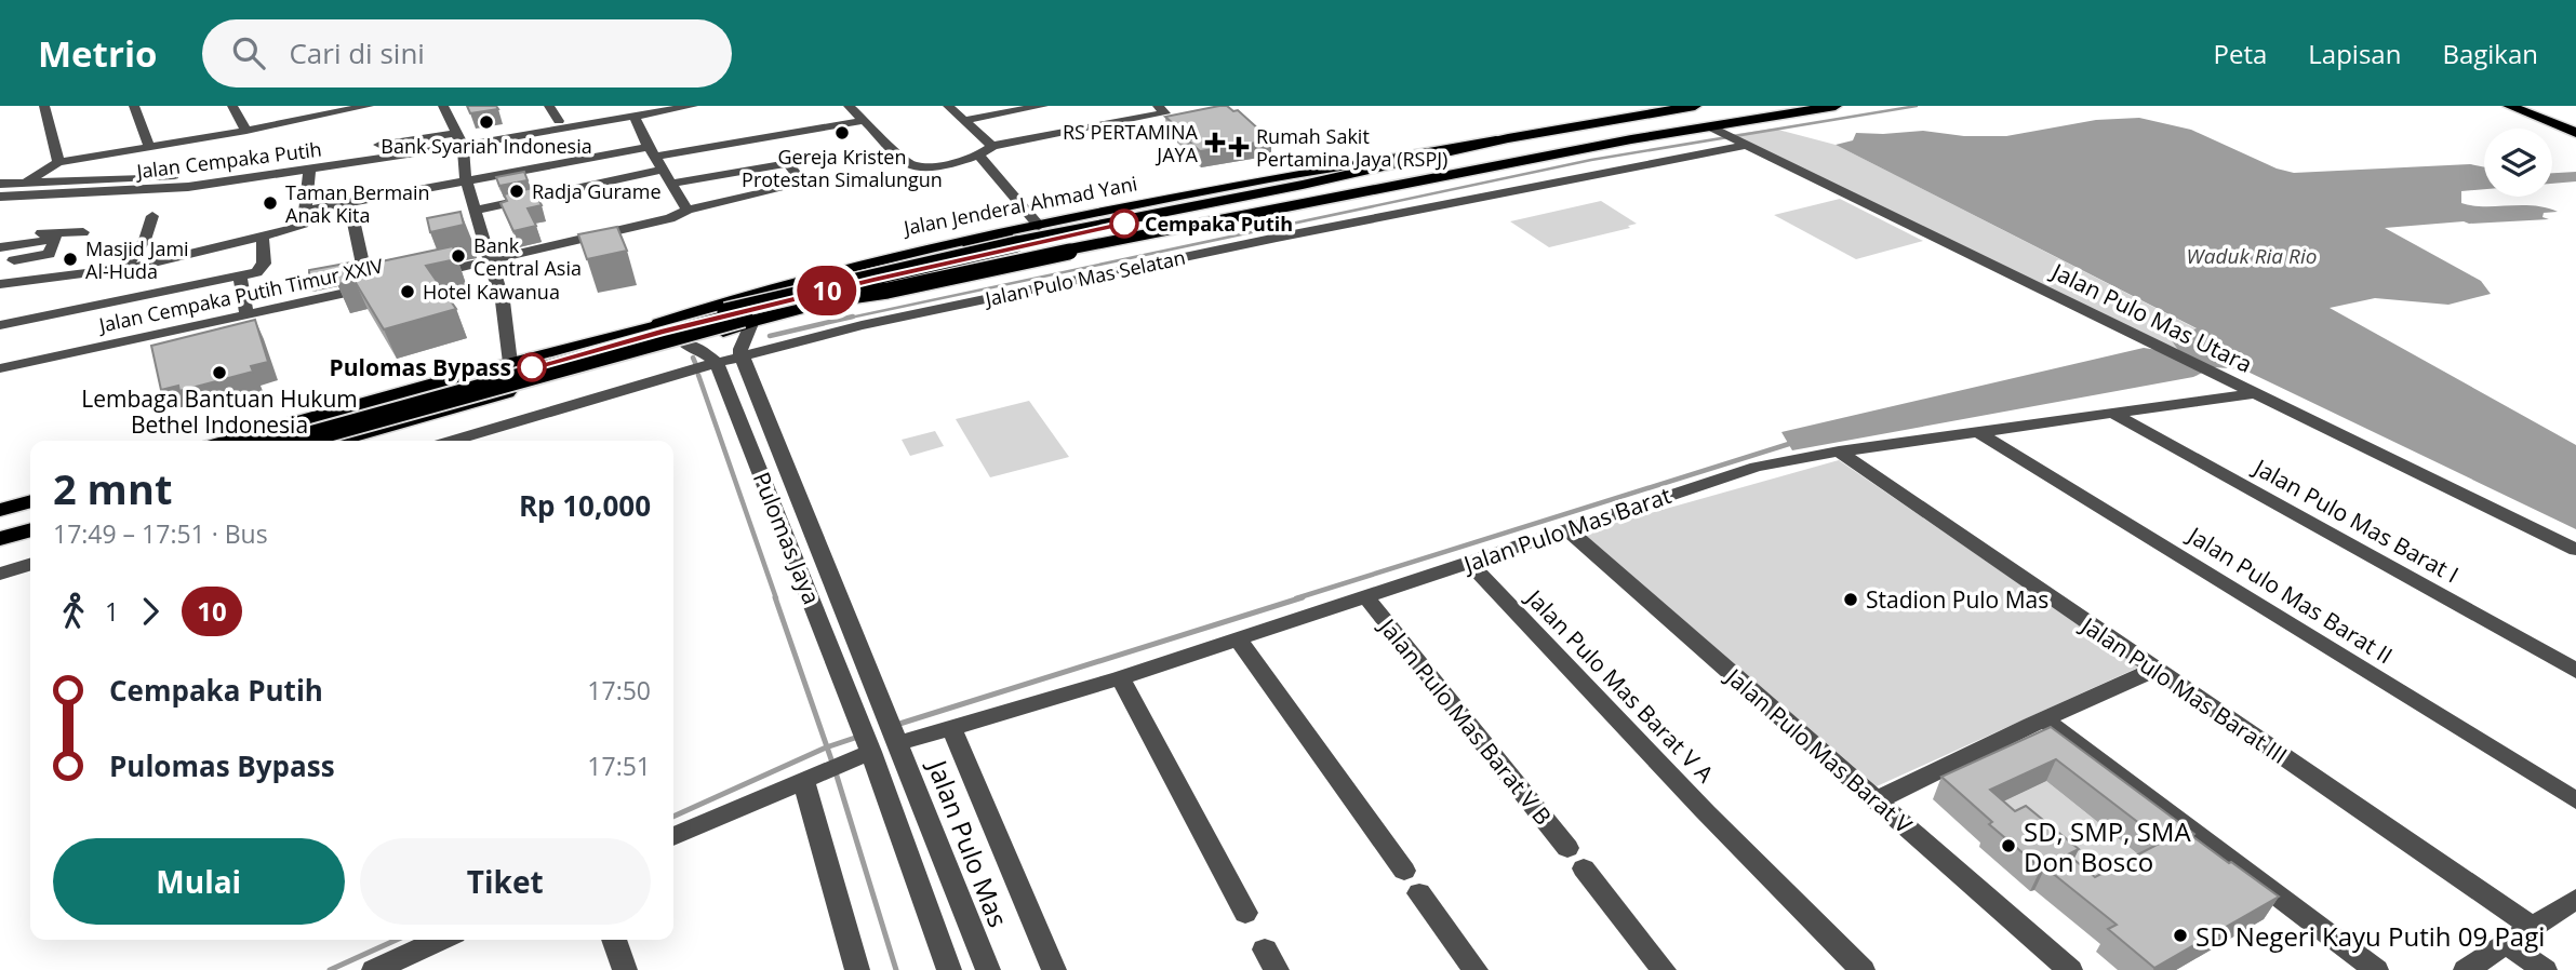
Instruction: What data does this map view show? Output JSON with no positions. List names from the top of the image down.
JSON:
{
  "streets": {
    "highway": ["Jalan Jenderal Ahmad Yani"],
    "street": [
      "Jalan Cempaka Putih",
      "Jalan Pulo Mas Selatan",
      "Jalan Cempaka Putih Timur XXIV",
      "Jalan Pulo Mas Utara",
      "Jalan Pulo Mas Barat I",
      "Jalan Pulo Mas Barat",
      "Pulomas Jaya",
      "Jalan Pulo Mas Barat II",
      "Jalan Pulo Mas Barat V A",
      "Jalan Pulo Mas Barat III",
      "Jalan Pulo Mas Barat V B",
      "Jalan Pulo Mas Barat V",
      "Jalan Pulo Mas"
    ]
  },
  "crossings": [
    ["Jalan Pulo Mas Selatan", "Jalan Pulo Mas Utara"],
    ["Jalan Pulo Mas Selatan", "Pulomas Jaya"],
    ["Jalan Pulo Mas Utara", "Jalan Pulo Mas Barat"],
    ["Jalan Pulo Mas Barat I", "Jalan Pulo Mas Barat"],
    ["Jalan Pulo Mas Barat", "Pulomas Jaya"],
    ["Jalan Pulo Mas Barat", "Jalan Pulo Mas Barat II"],
    ["Jalan Pulo Mas Barat", "Jalan Pulo Mas Barat V A"],
    ["Jalan Pulo Mas Barat", "Jalan Pulo Mas Barat III"],
    ["Jalan Pulo Mas Barat", "Jalan Pulo Mas Barat V B"],
    ["Jalan Pulo Mas Barat", "Jalan Pulo Mas Barat V"],
    ["Jalan Pulo Mas Barat", "Jalan Pulo Mas"],
    ["Pulomas Jaya", "Jalan Pulo Mas"]
  ],
  "water": ["Waduk Ria Rio"],
  "places": {
    "other": [
      "Bank Syariah Indonesia",
      "Gereja Kristen Protestan Simalungun",
      "Radja Gurame",
      "Taman Bermain Anak Kita",
      "Cempaka Putih",
      "Bank Central Asia",
      "Masjid Jami Al-Huda",
      "Hotel Kawanua",
      "Pulomas Bypass",
      "Lembaga Bantuan Hukum Bethel Indonesia",
      "Stadion Pulo Mas",
      "SD, SMP, SMA Don Bosco",
      "SD Negeri Kayu Putih 09 Pagi"
    ],
    "health": ["RS PERTAMINA JAYA", "Rumah Sakit Pertamina Jaya (RSPJ)"]
  },
  "lines": ["bus line 10"],
  "page": {
    "header": "Metrio",
    "search": "Cari di sini",
    "nav": ["Peta", "Lapisan", "Bagikan"],
    "on_map": "10",
    "heading": ["2 mnt", "17:49 – 17:51 · Bus", "Rp 10,000"],
    "legs": ["1", "10"],
    "list": [
      {
        "name": "Cempaka Putih",
        "value": "17:50"
      },
      {
        "name": "Pulomas Bypass",
        "value": "17:51"
      }
    ],
    "buttons": ["Mulai", "Tiket"]
  }
}
